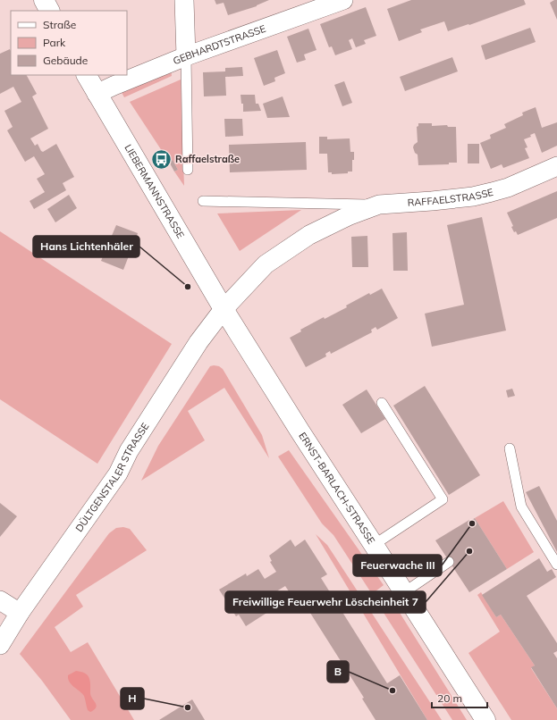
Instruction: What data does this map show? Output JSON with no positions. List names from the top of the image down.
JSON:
{
  "streets": {
    "main road": ["LIEBERMANNSTRASSE", "ERNST-BARLACH-STRASSE"],
    "street": ["GEBHARDTSTRASSE", "RAFFAELSTRASSE", "DÜLTGENSTALER STRASSE"]
  },
  "crossings": [
    ["GEBHARDTSTRASSE", "LIEBERMANNSTRASSE"],
    ["LIEBERMANNSTRASSE", "RAFFAELSTRASSE"],
    ["LIEBERMANNSTRASSE", "DÜLTGENSTALER STRASSE"],
    ["LIEBERMANNSTRASSE", "ERNST-BARLACH-STRASSE"],
    ["RAFFAELSTRASSE", "DÜLTGENSTALER STRASSE"],
    ["RAFFAELSTRASSE", "ERNST-BARLACH-STRASSE"],
    ["DÜLTGENSTALER STRASSE", "ERNST-BARLACH-STRASSE"]
  ],
  "places": {
    "bus stop": ["Raffaelstraße"],
    "other": [
      "Hans Lichtenhäler",
      "Feuerwache III",
      "Freiwillige Feuerwehr Löscheinheit 7",
      "B",
      "H"
    ]
  },
  "legend": ["Straße", "Park", "Gebäude"],
  "scale_bar": "20 m"
}
